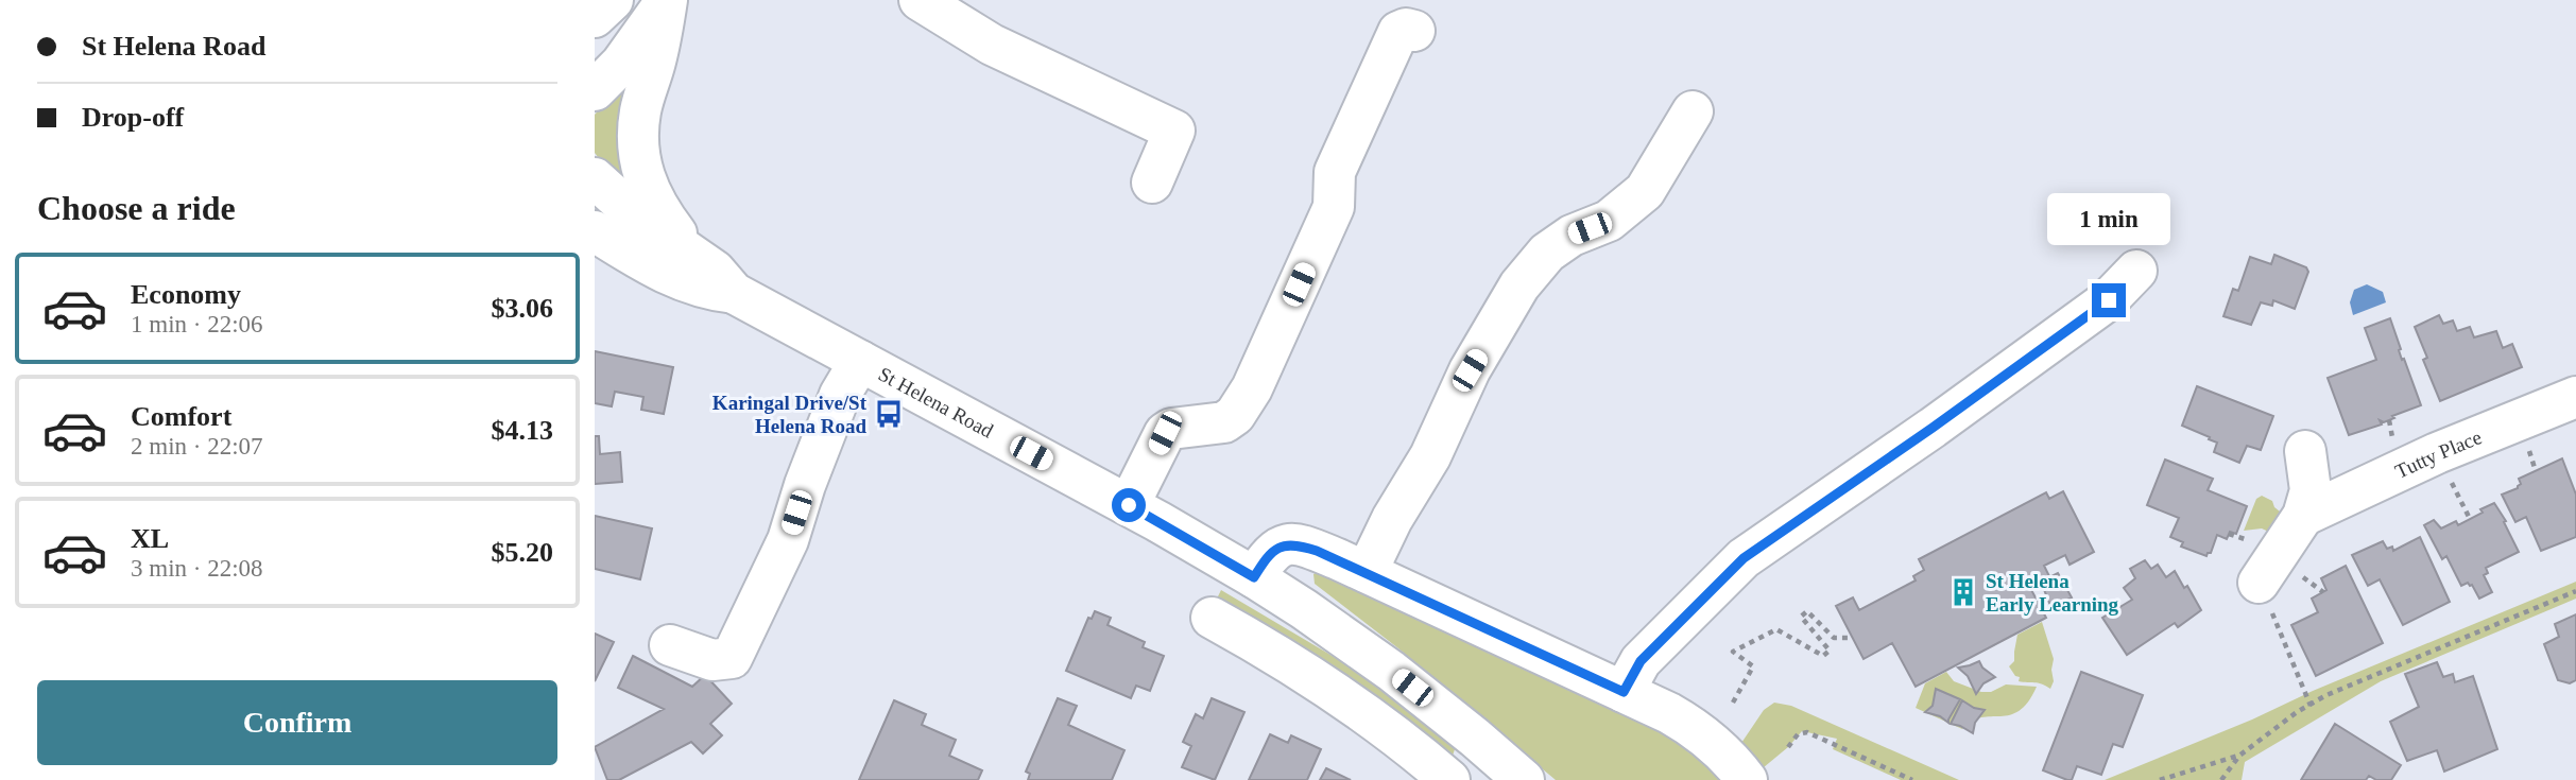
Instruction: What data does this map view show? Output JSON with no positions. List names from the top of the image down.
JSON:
{
  "streets": {
    "street": ["St Helena Road", "Tutty Place"]
  },
  "places": {
    "bus stop": ["Karingal Drive/St Helena Road"],
    "building": ["St Helena Early Learning"]
  },
  "page": {
    "banner": ["St Helena Road", "Drop-off"],
    "heading": "Choose a ride",
    "bubble": "1 min",
    "list": [
      {
        "name": "Economy",
        "note": "1 min · 22:06",
        "value": "$3.06"
      },
      {
        "name": "Comfort",
        "note": "2 min · 22:07",
        "value": "$4.13"
      },
      {
        "name": "XL",
        "note": "3 min · 22:08",
        "value": "$5.20"
      }
    ],
    "buttons": "Confirm"
  }
}
